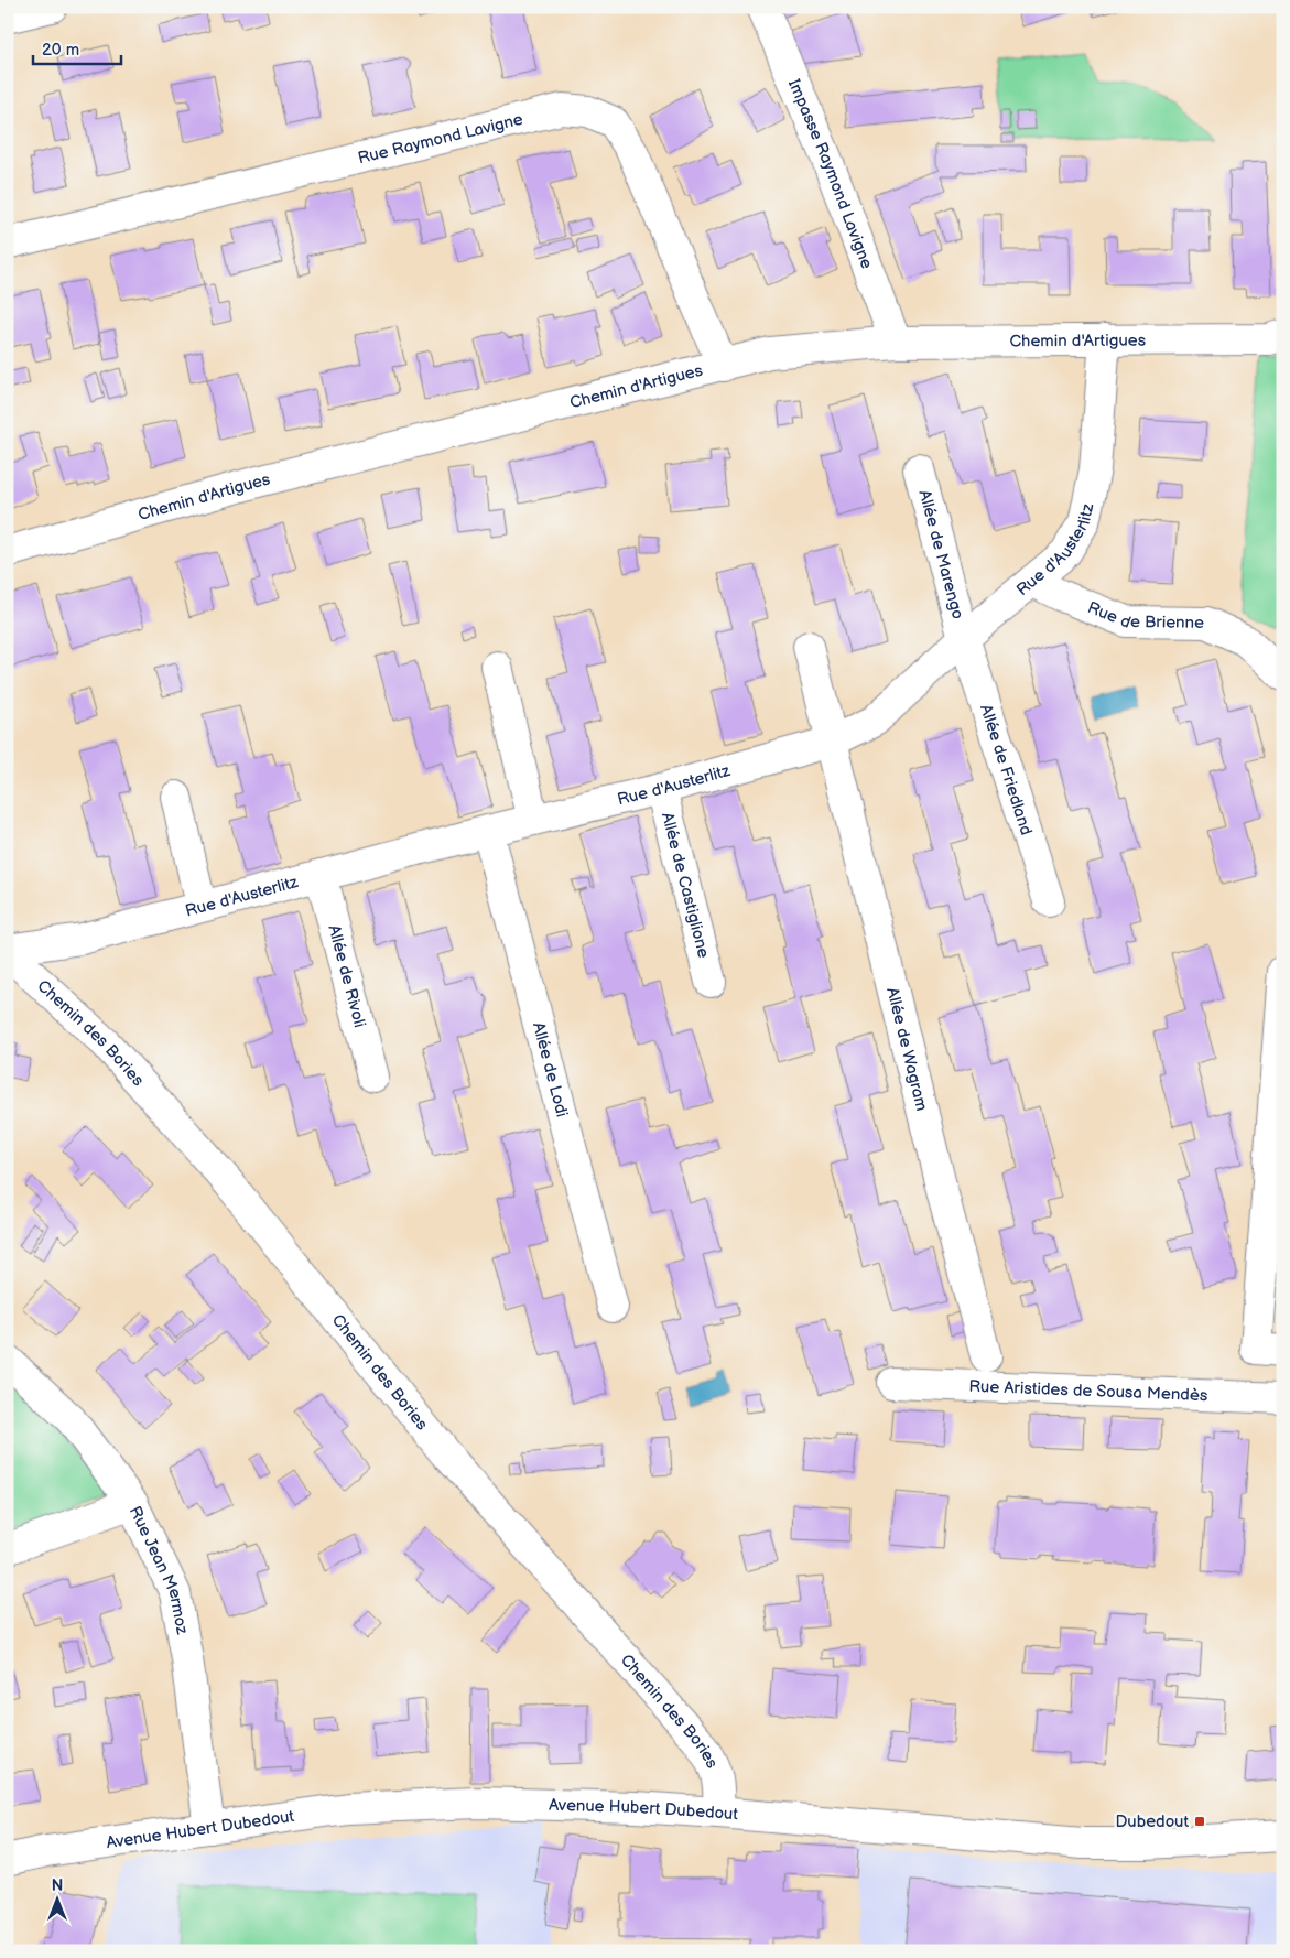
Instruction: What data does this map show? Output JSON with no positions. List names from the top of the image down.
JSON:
{
  "streets": {
    "street": [
      "Rue Raymond Lavigne",
      "Impasse Raymond Lavigne",
      "Chemin d'Artigues",
      "Rue d'Austerlitz",
      "Allée de Marengo",
      "Rue de Brienne",
      "Allée de Friedland",
      "Allée de Castiglione",
      "Allée de Rivoli",
      "Chemin des Bories",
      "Allée de Wagram",
      "Allée de Lodi",
      "Rue Aristides de Sousa Mendès",
      "Rue Jean Mermoz",
      "Avenue Hubert Dubedout"
    ]
  },
  "crossings": [
    ["Rue Raymond Lavigne", "Chemin d'Artigues"],
    ["Impasse Raymond Lavigne", "Chemin d'Artigues"],
    ["Chemin d'Artigues", "Rue d'Austerlitz"],
    ["Rue d'Austerlitz", "Allée de Marengo"],
    ["Rue d'Austerlitz", "Rue de Brienne"],
    ["Rue d'Austerlitz", "Allée de Friedland"],
    ["Rue d'Austerlitz", "Allée de Castiglione"],
    ["Rue d'Austerlitz", "Allée de Rivoli"],
    ["Rue d'Austerlitz", "Chemin des Bories"],
    ["Rue d'Austerlitz", "Allée de Wagram"],
    ["Rue d'Austerlitz", "Allée de Lodi"],
    ["Allée de Marengo", "Allée de Friedland"],
    ["Chemin des Bories", "Avenue Hubert Dubedout"],
    ["Rue Jean Mermoz", "Avenue Hubert Dubedout"]
  ],
  "places": {
    "transit": ["Dubedout"]
  },
  "scale_bar": "20 m",
  "north": "top"
}
